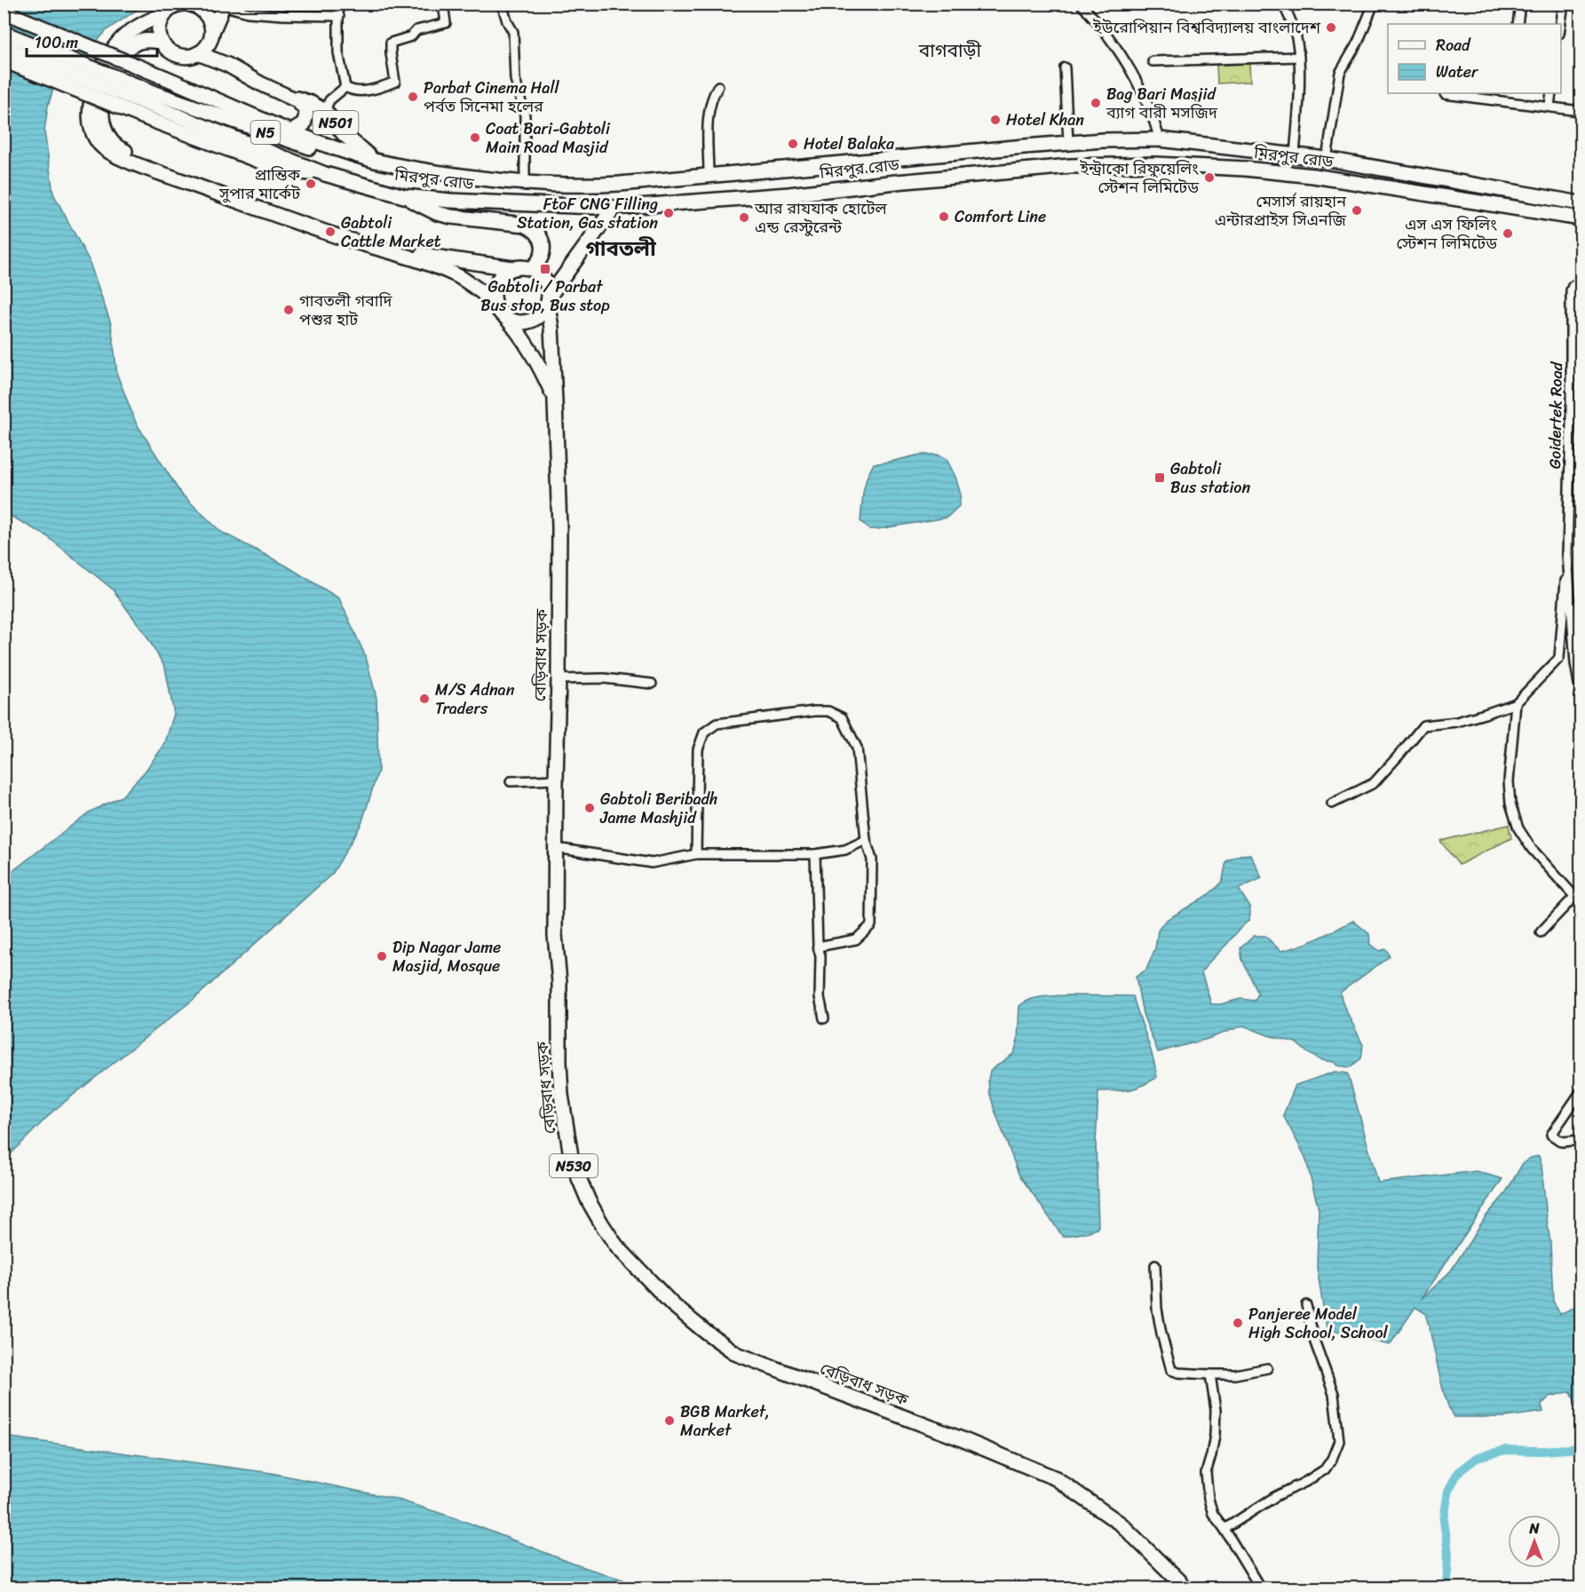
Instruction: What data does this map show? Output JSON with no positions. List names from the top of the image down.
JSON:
{
  "streets": {
    "highway": [
      "N501",
      "N5",
      "মিরপুর রোড",
      "বেড়িবাধ সড়ক",
      "N530"
    ],
    "street": ["Goidertek Road"]
  },
  "crossings": [
    ["N501", "N5"],
    ["N501", "মিরপুর রোড"],
    ["N5", "মিরপুর রোড"]
  ],
  "districts": ["বাগবাড়ী", "গাবতলী"],
  "places": {
    "other": [
      "ইউরোপিয়ান বিশ্ববিদ্যালয় বাংলাদেশ",
      "Parbat Cinema Hall পর্বত সিনেমা হলের",
      "Bag Bari Masjid ব্যাগ বারী মসজিদ",
      "Hotel Khan",
      "Coat Bari-Gabtoli Main Road Masjid",
      "Hotel Balaka",
      "ইন্ট্রাকো রিফুয়েলিং স্টেশন লিমিটেড",
      "প্রান্তিক সুপার মার্কেট",
      "মেসার্স রায়হান এন্টারপ্রাইস সিএনজি",
      "FtoF CNG Filling Station, Gas station",
      "Comfort Line",
      "আর রাযযাক হোটেল এন্ড রেস্টুরেন্ট",
      "Gabtoli Cattle Market",
      "এস এস ফিলিং স্টেশন লিমিটেড",
      "গাবতলী গবাদি পশুর হাট",
      "M/S Adnan Traders",
      "Gabtoli Beribadh Jame Mashjid",
      "Dip Nagar Jame Masjid, Mosque",
      "Panjeree Model High School, School",
      "BGB Market, Market"
    ],
    "transit": ["Gabtoli / Parbat Bus stop, Bus stop", "Gabtoli Bus station"]
  },
  "legend": ["Road", "Water"],
  "scale_bar": "100 m",
  "north": "top"
}
